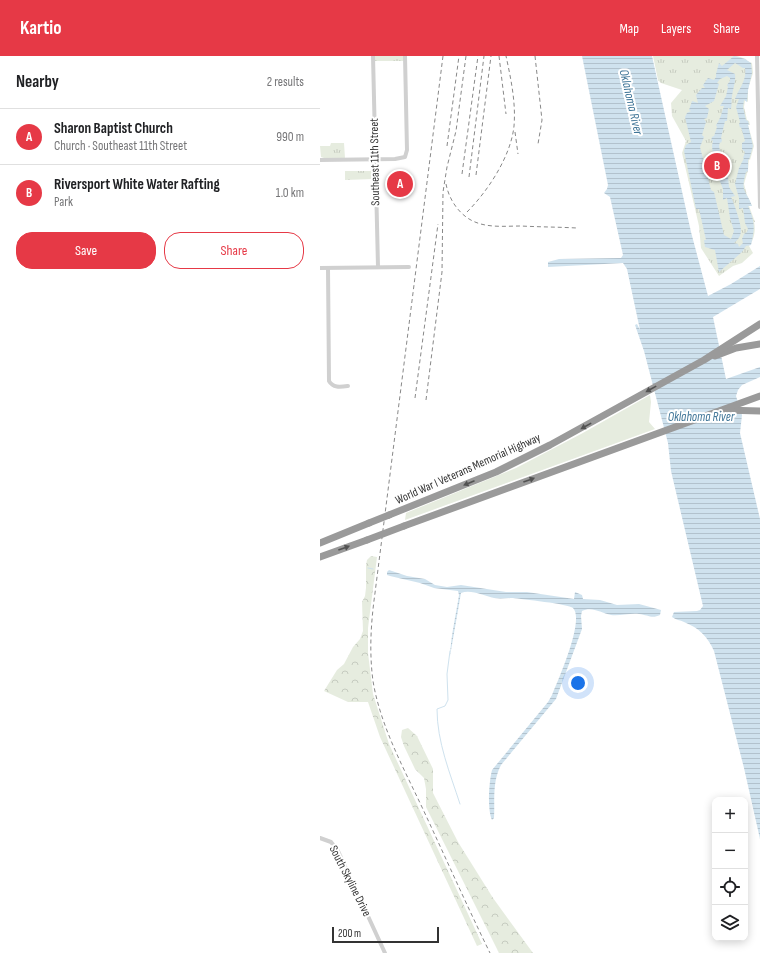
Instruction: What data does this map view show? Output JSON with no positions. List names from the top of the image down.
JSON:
{
  "streets": {
    "highway": ["World War I Veterans Memorial Highway"],
    "street": ["Southeast 11th Street", "South Skyline Drive"]
  },
  "water": ["Oklahoma River"],
  "scale_bar": "200 m",
  "page": {
    "header": "Kartio",
    "nav": ["Map", "Layers", "Share"],
    "heading": ["Nearby", "2 results"],
    "list": [
      {
        "mark": "A",
        "name": "Sharon Baptist Church",
        "note": "Church · Southeast 11th Street",
        "value": "990 m"
      },
      {
        "mark": "B",
        "name": "Riversport White Water Rafting",
        "note": "Park",
        "value": "1.0 km"
      }
    ],
    "pins": ["B", "A"],
    "buttons": ["Save", "Share"],
    "map_buttons": ["+", "−"],
    "scale": "200 m"
  }
}
